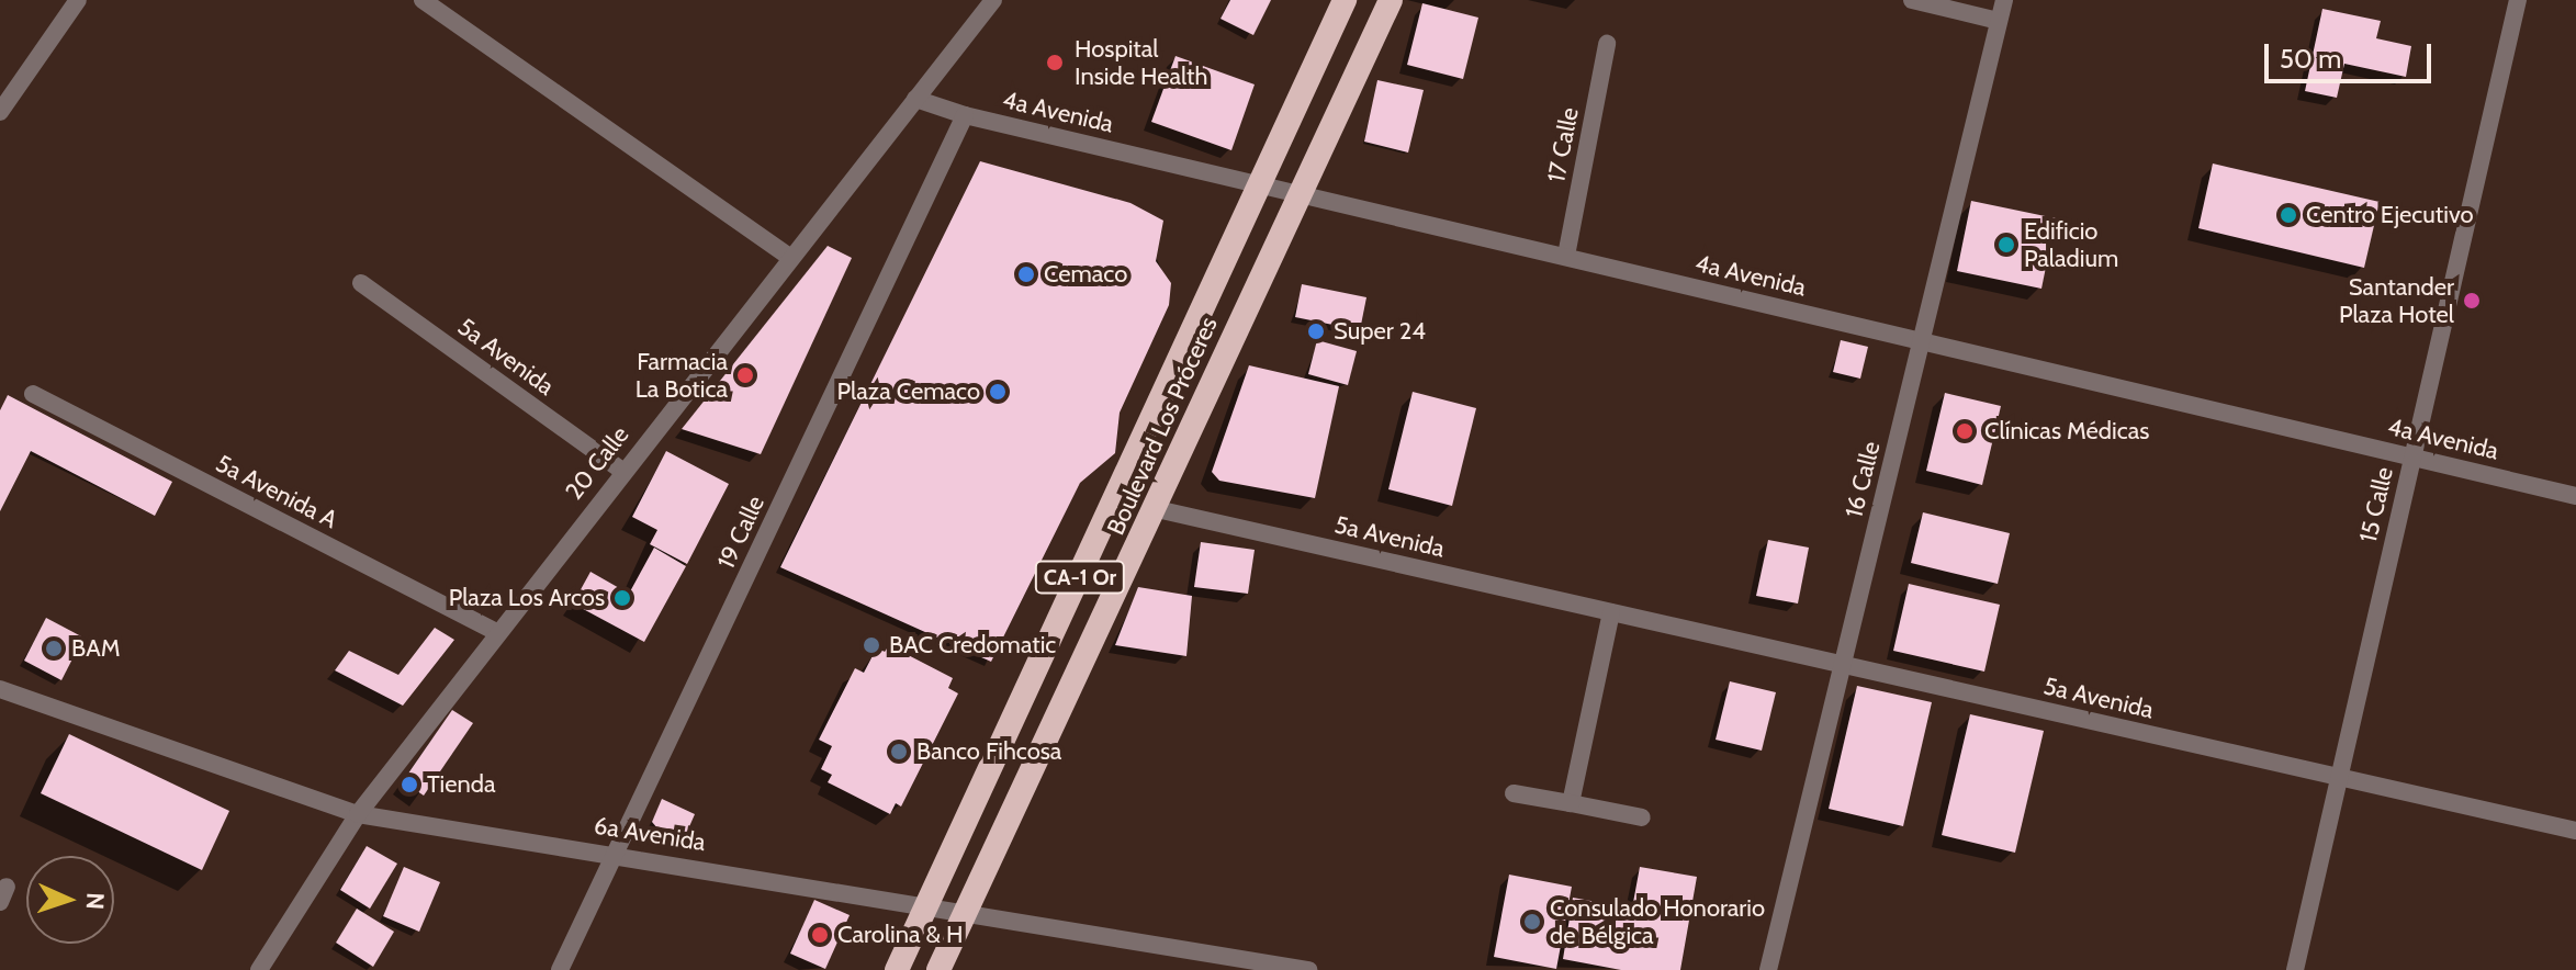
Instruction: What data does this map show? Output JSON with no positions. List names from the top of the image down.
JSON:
{
  "streets": {
    "highway": ["Boulevard Los Próceres", "CA-1 Or"],
    "street": [
      "4a Avenida",
      "17 Calle",
      "5a Avenida",
      "20 Calle",
      "16 Calle",
      "5a Avenida A",
      "15 Calle",
      "19 Calle",
      "6a Avenida"
    ]
  },
  "crossings": [
    ["4a Avenida", "17 Calle"],
    ["4a Avenida", "Boulevard Los Próceres"],
    ["4a Avenida", "20 Calle"],
    ["4a Avenida", "16 Calle"],
    ["4a Avenida", "15 Calle"],
    ["4a Avenida", "19 Calle"],
    ["5a Avenida", "Boulevard Los Próceres"],
    ["5a Avenida", "20 Calle"],
    ["5a Avenida", "16 Calle"],
    ["5a Avenida", "15 Calle"],
    ["Boulevard Los Próceres", "6a Avenida"],
    ["20 Calle", "5a Avenida A"],
    ["20 Calle", "6a Avenida"],
    ["19 Calle", "6a Avenida"]
  ],
  "places": [
    "Hospital Inside Health",
    "Centro Ejecutivo",
    "Edificio Paladium",
    "Cemaco",
    "Santander Plaza Hotel",
    "Super 24",
    "Farmacia La Botica",
    "Plaza Cemaco",
    "Clínicas Médicas",
    "Plaza Los Arcos",
    "BAC Credomatic",
    "BAM",
    "Banco Fihcosa",
    "Tienda",
    "Consulado Honorario de Bélgica",
    "Carolina & H"
  ],
  "scale_bar": "50 m",
  "north": "right"
}
